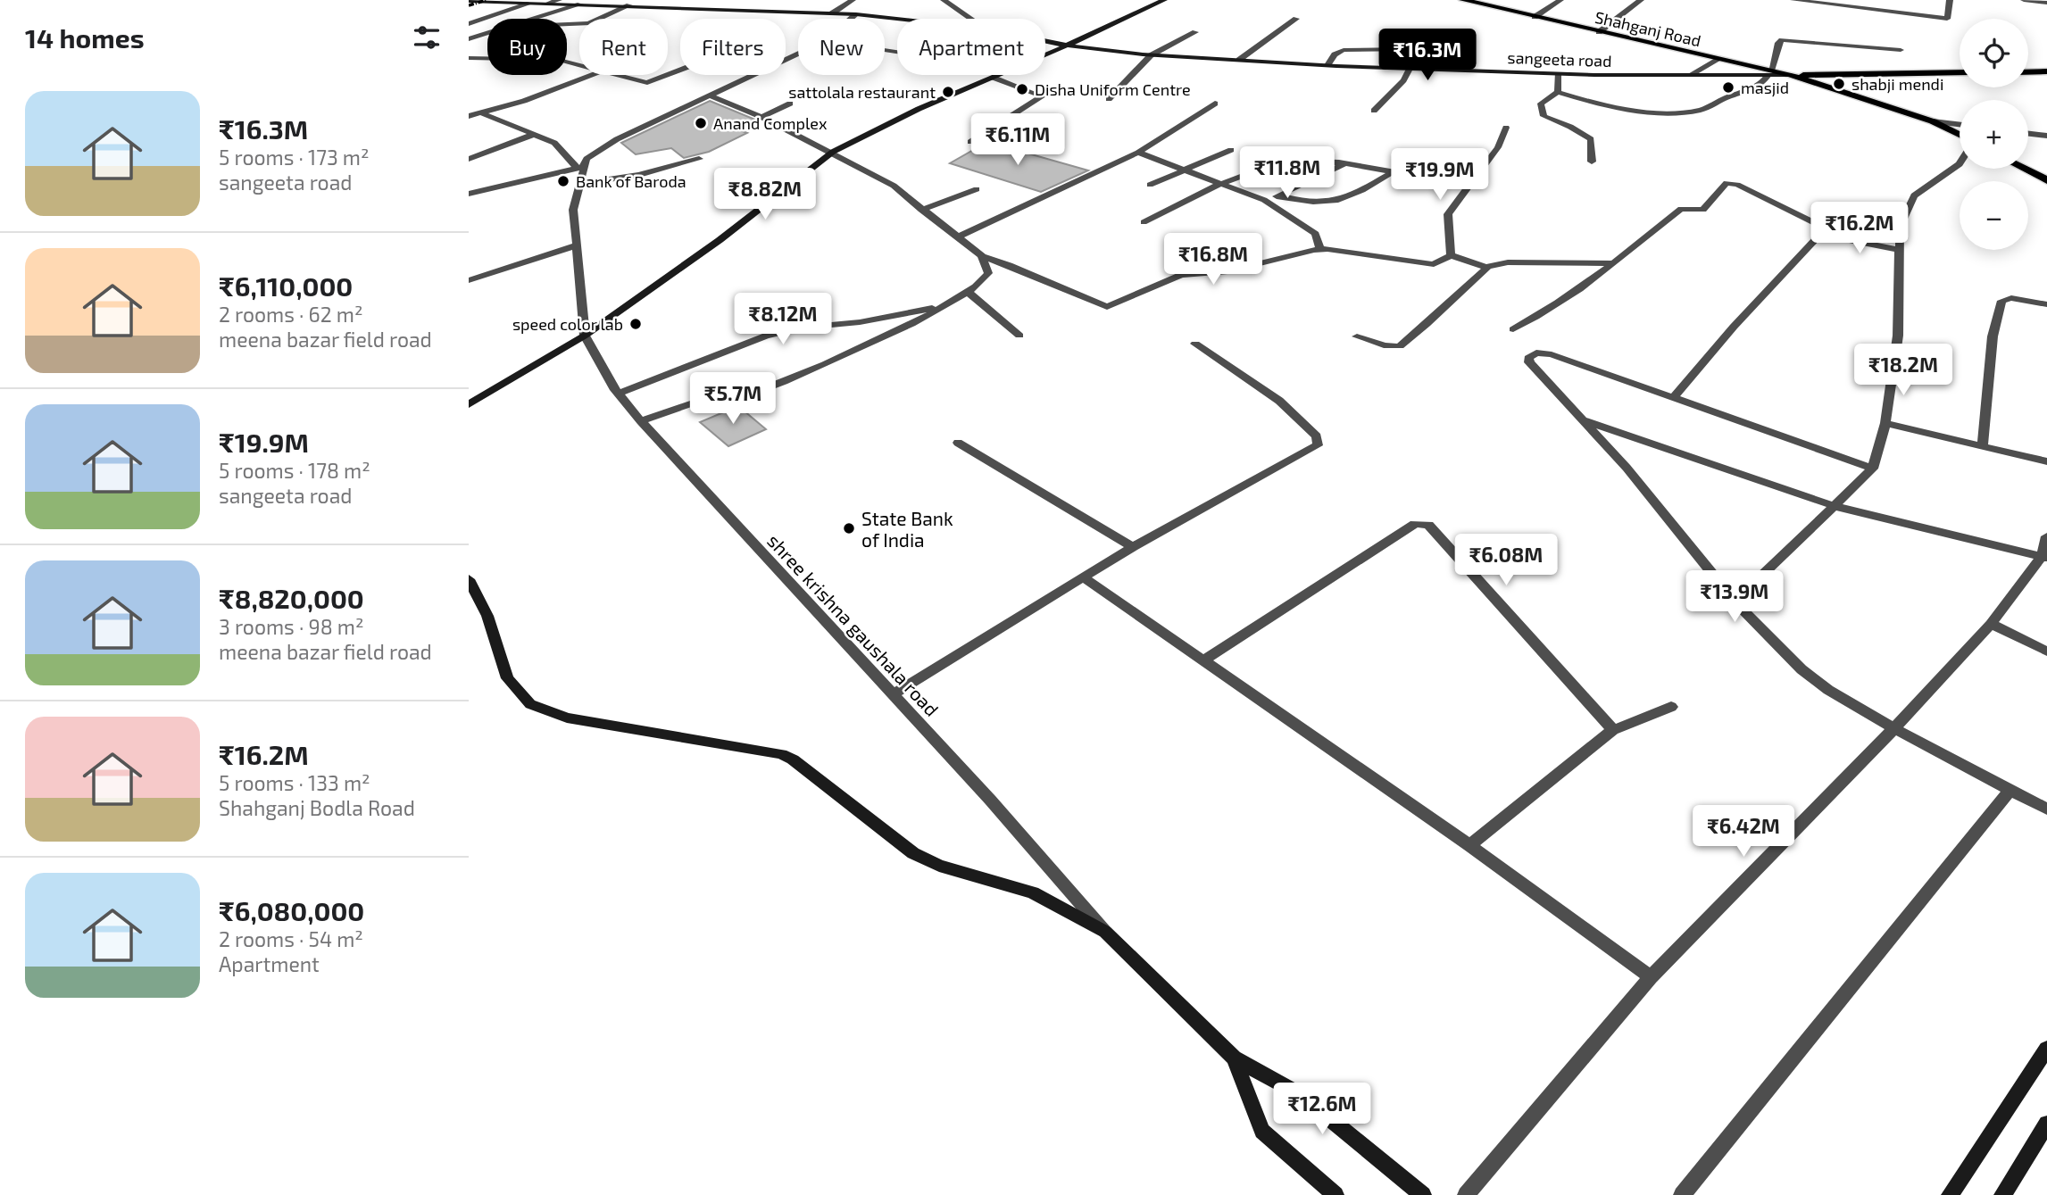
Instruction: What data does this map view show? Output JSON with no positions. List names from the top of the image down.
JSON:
{
  "streets": {
    "main road": ["Shahganj Road", "sangeeta road"],
    "street": ["shree krishna gaushala road"]
  },
  "crossings": [
    ["Shahganj Road", "sangeeta road"]
  ],
  "places": [
    "shabji mendi",
    "masjid",
    "Disha Uniform Centre",
    "sattolala restaurant",
    "Anand Complex",
    "Bank of Baroda",
    "speed color lab",
    "State Bank of India"
  ],
  "page": {
    "heading": "14 homes",
    "map_buttons": ["+", "−"],
    "chip": [
      "Buy",
      "Rent",
      "Filters",
      "New",
      "Apartment"
    ],
    "price": [
      "₹16.3M",
      "₹6.11M",
      "₹11.8M",
      "₹19.9M",
      "₹8.82M",
      "₹16.2M",
      "₹16.8M",
      "₹8.12M",
      "₹18.2M",
      "₹5.7M",
      "₹6.08M",
      "₹13.9M",
      "₹6.42M",
      "₹12.6M"
    ],
    "list": [
      {
        "name": "₹16.3M",
        "note": "5 rooms · 173 m² · sangeeta road"
      },
      {
        "name": "₹6,110,000",
        "note": "2 rooms · 62 m² · meena bazar field road"
      },
      {
        "name": "₹19.9M",
        "note": "5 rooms · 178 m² · sangeeta road"
      },
      {
        "name": "₹8,820,000",
        "note": "3 rooms · 98 m² · meena bazar field road"
      },
      {
        "name": "₹16.2M",
        "note": "5 rooms · 133 m² · Shahganj Bodla Road"
      },
      {
        "name": "₹6,080,000",
        "note": "2 rooms · 54 m² · Apartment"
      }
    ]
  }
}
